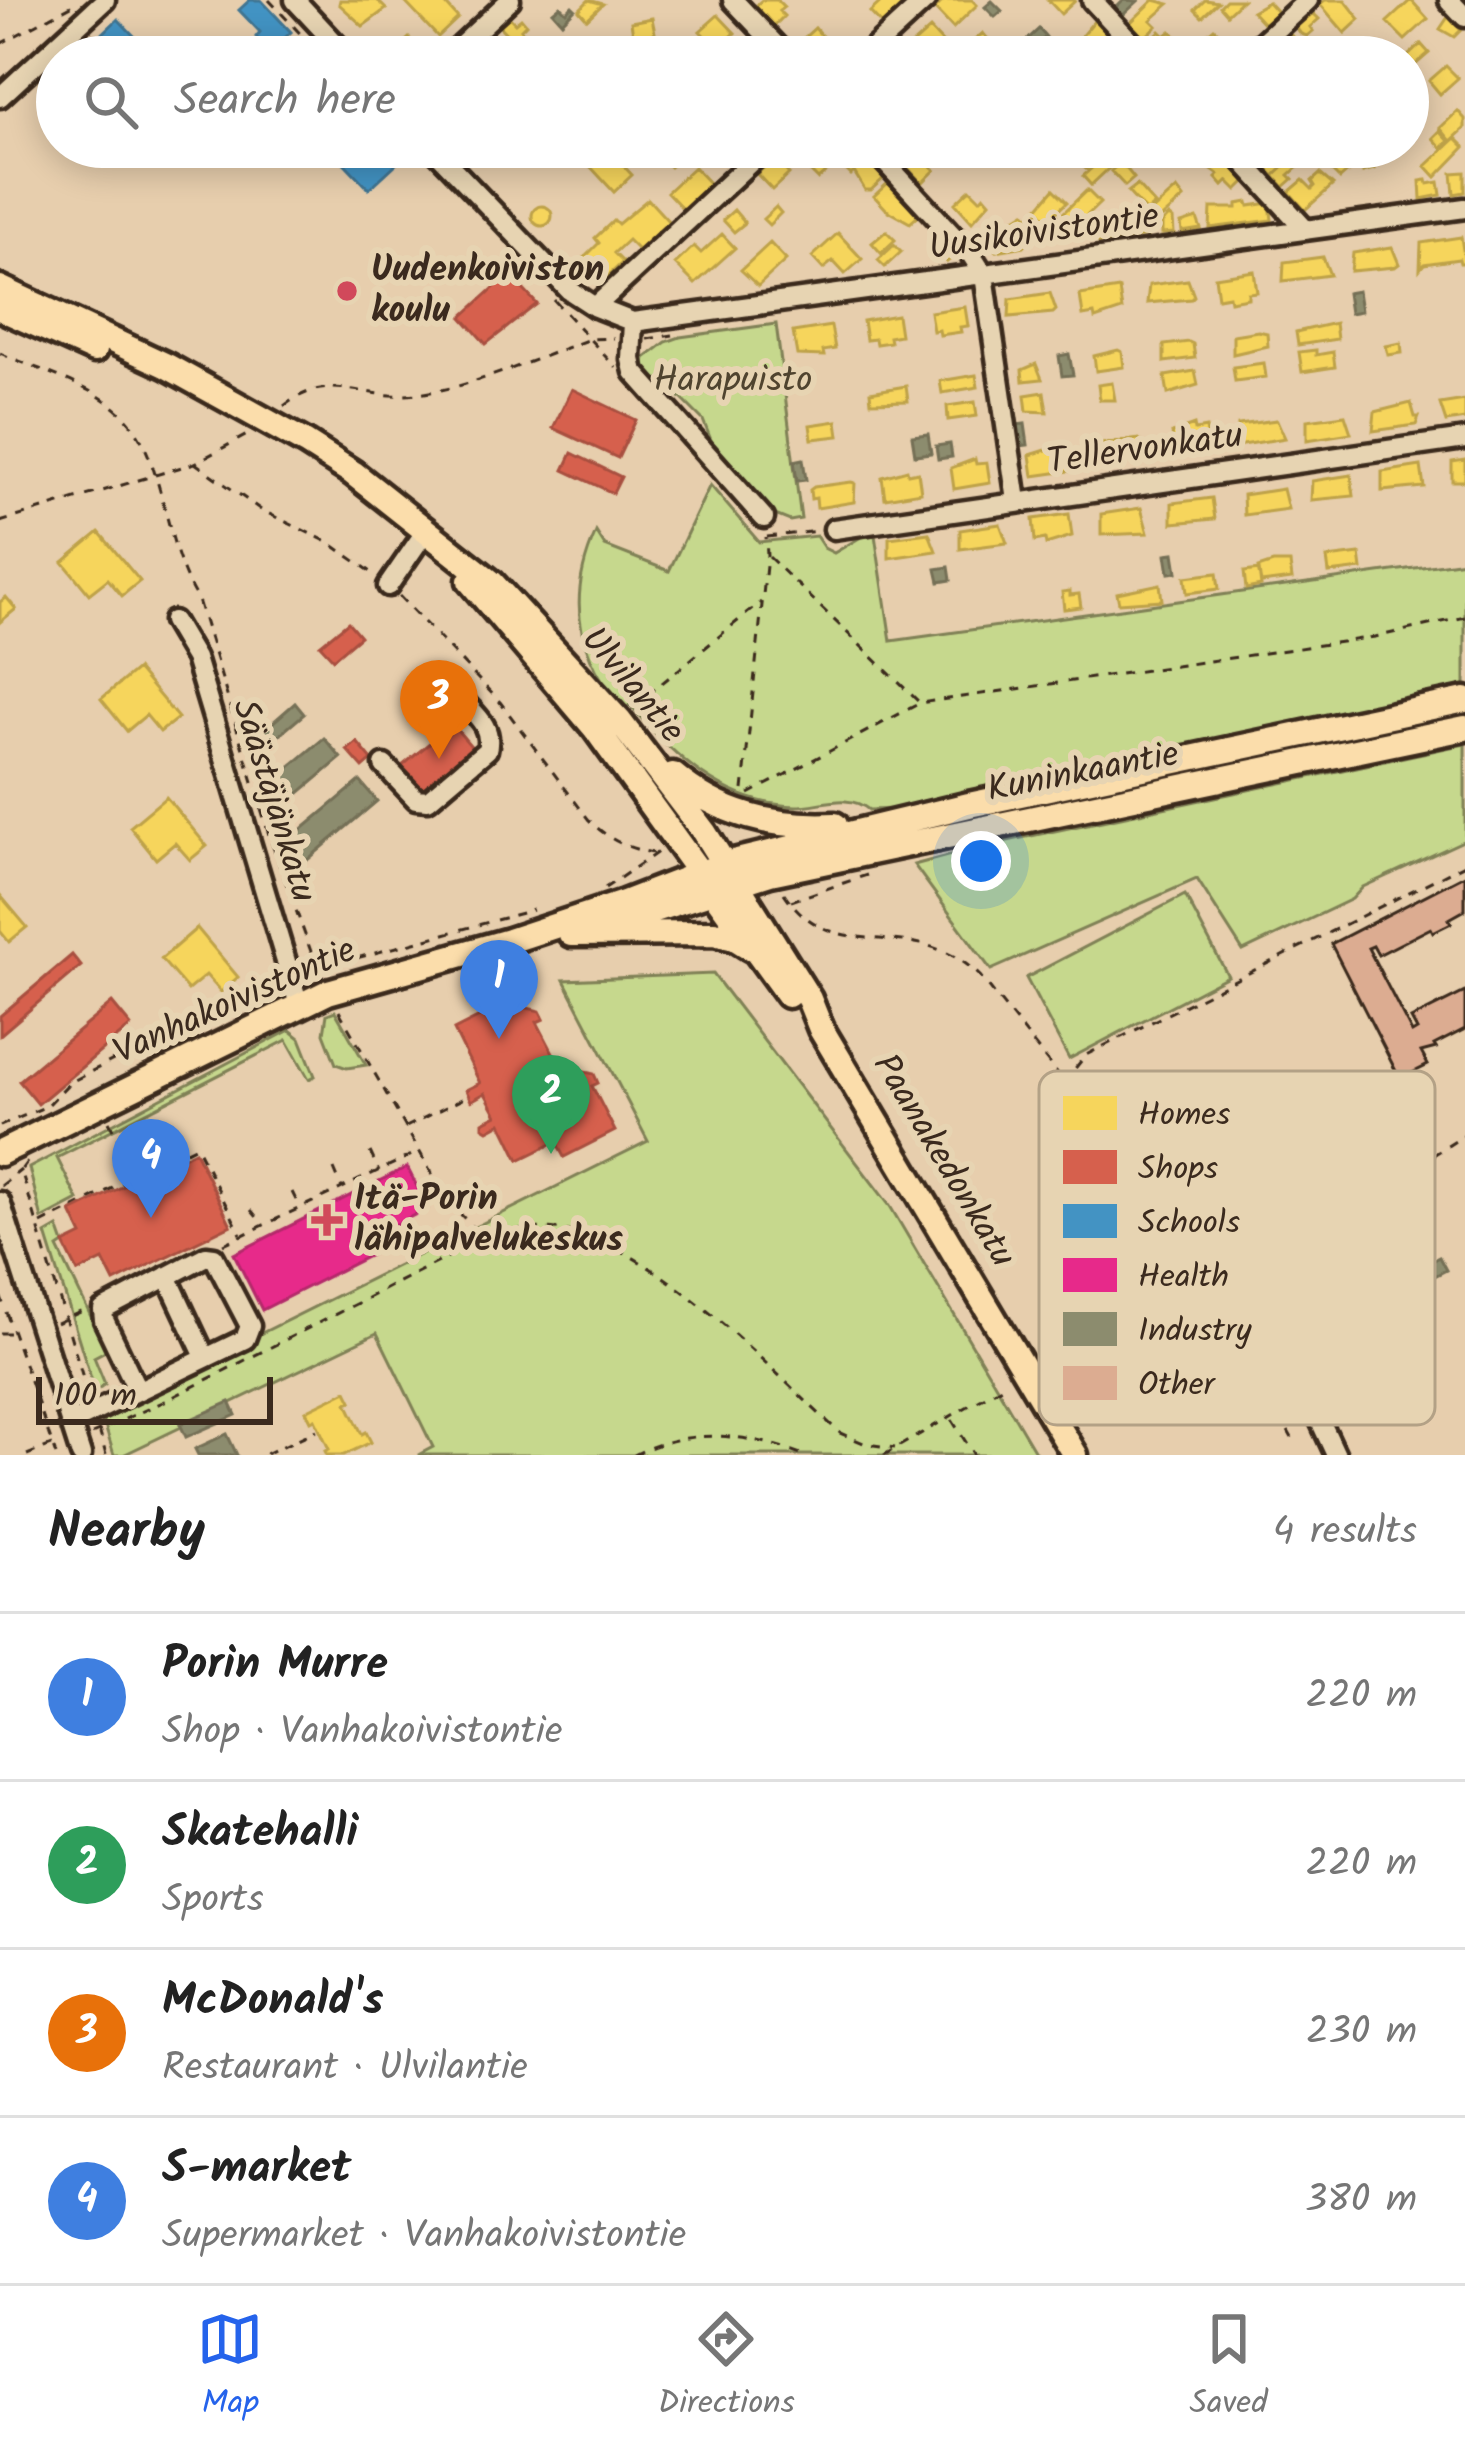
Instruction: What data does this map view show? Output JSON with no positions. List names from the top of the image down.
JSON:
{
  "streets": {
    "main road": [
      "Ulvilantie",
      "Kuninkaantie",
      "Vanhakoivistontie",
      "Paanakedonkatu"
    ],
    "street": ["Uusikoivistontie", "Tellervonkatu", "Säästäjänkatu"]
  },
  "crossings": [
    ["Ulvilantie", "Kuninkaantie"],
    ["Ulvilantie", "Vanhakoivistontie"],
    ["Ulvilantie", "Paanakedonkatu"],
    ["Kuninkaantie", "Vanhakoivistontie"],
    ["Kuninkaantie", "Paanakedonkatu"],
    ["Säästäjänkatu", "Vanhakoivistontie"],
    ["Vanhakoivistontie", "Paanakedonkatu"]
  ],
  "parks": ["Harapuisto"],
  "places": {
    "other": ["Uudenkoiviston koulu"],
    "health": ["Itä-Porin lähipalvelukeskus"]
  },
  "legend": [
    "Homes",
    "Shops",
    "Schools",
    "Health",
    "Industry",
    "Other"
  ],
  "scale_bar": "100 m",
  "page": {
    "search": "Search here",
    "pins": [
      "3",
      "1",
      "2",
      "4"
    ],
    "scale": "100 m",
    "heading": ["Nearby", "4 results"],
    "list": [
      {
        "mark": "1",
        "name": "Porin Murre",
        "note": "Shop · Vanhakoivistontie",
        "value": "220 m"
      },
      {
        "mark": "2",
        "name": "Skatehalli",
        "note": "Sports",
        "value": "220 m"
      },
      {
        "mark": "3",
        "name": "McDonald's",
        "note": "Restaurant · Ulvilantie",
        "value": "230 m"
      },
      {
        "mark": "4",
        "name": "S-market",
        "note": "Supermarket · Vanhakoivistontie",
        "value": "380 m"
      }
    ],
    "nav": ["Map", "Directions", "Saved"]
  }
}
